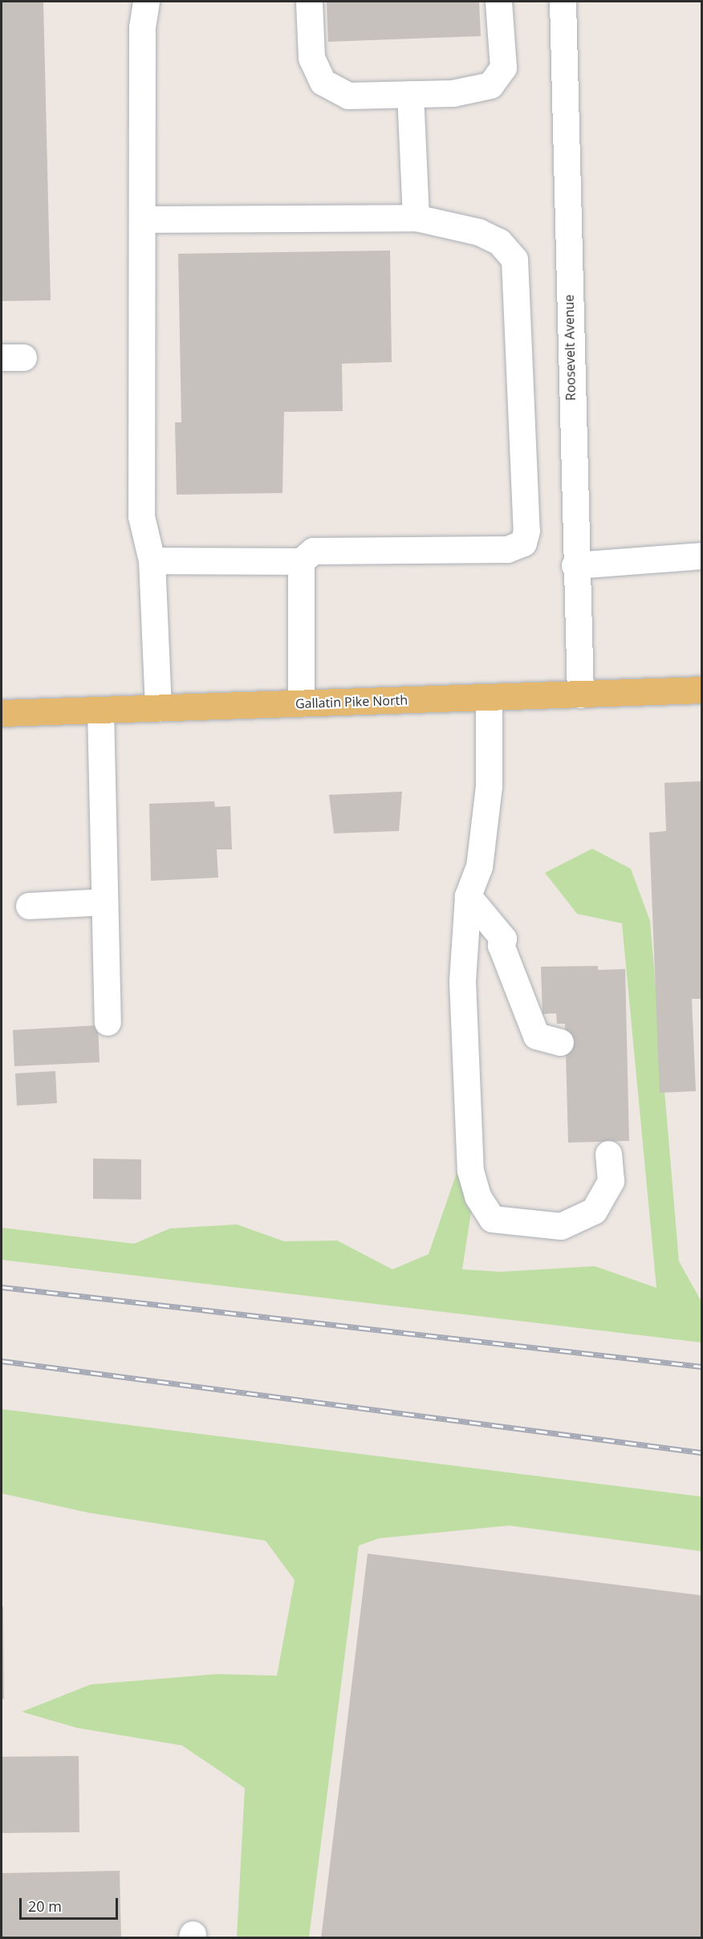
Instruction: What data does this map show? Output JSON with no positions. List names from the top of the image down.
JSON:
{
  "streets": {
    "main road": ["Gallatin Pike North"],
    "street": ["Roosevelt Avenue"]
  },
  "crossings": [
    ["Roosevelt Avenue", "Gallatin Pike North"]
  ],
  "scale_bar": "20 m"
}
